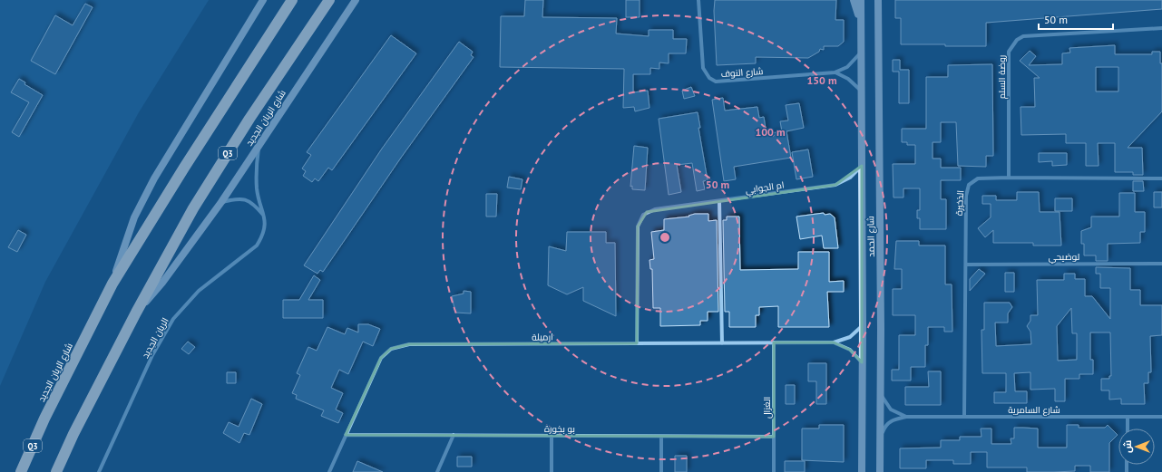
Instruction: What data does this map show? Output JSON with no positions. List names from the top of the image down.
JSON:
{
  "streets": {
    "highway": ["شارع الريان الجديد", "Q3"],
    "street": [
      "شارع النوف",
      "روضة السلم",
      "ام الجوابي",
      "الذخيرة",
      "شارع الحمد",
      "لوضيحي",
      "ارميلة",
      "الريان الجديد",
      "الغزال",
      "شارع السامرية",
      "بو بخورة"
    ]
  },
  "crossings": [
    ["شارع النوف", "شارع الحمد"],
    ["روضة السلم", "الذخيرة"],
    ["شارع الريان الجديد", "الريان الجديد"],
    ["ام الجوابي", "شارع الحمد"],
    ["ام الجوابي", "ارميلة"],
    ["الذخيرة", "لوضيحي"],
    ["الذخيرة", "شارع السامرية"],
    ["شارع الحمد", "ارميلة"],
    ["شارع الحمد", "شارع السامرية"],
    ["ارميلة", "الغزال"],
    ["ارميلة", "بو بخورة"],
    ["الغزال", "بو بخورة"]
  ],
  "scale_bar": "50 m",
  "north": "left",
  "rings": ["150 m", "100 m", "50 m"]
}
